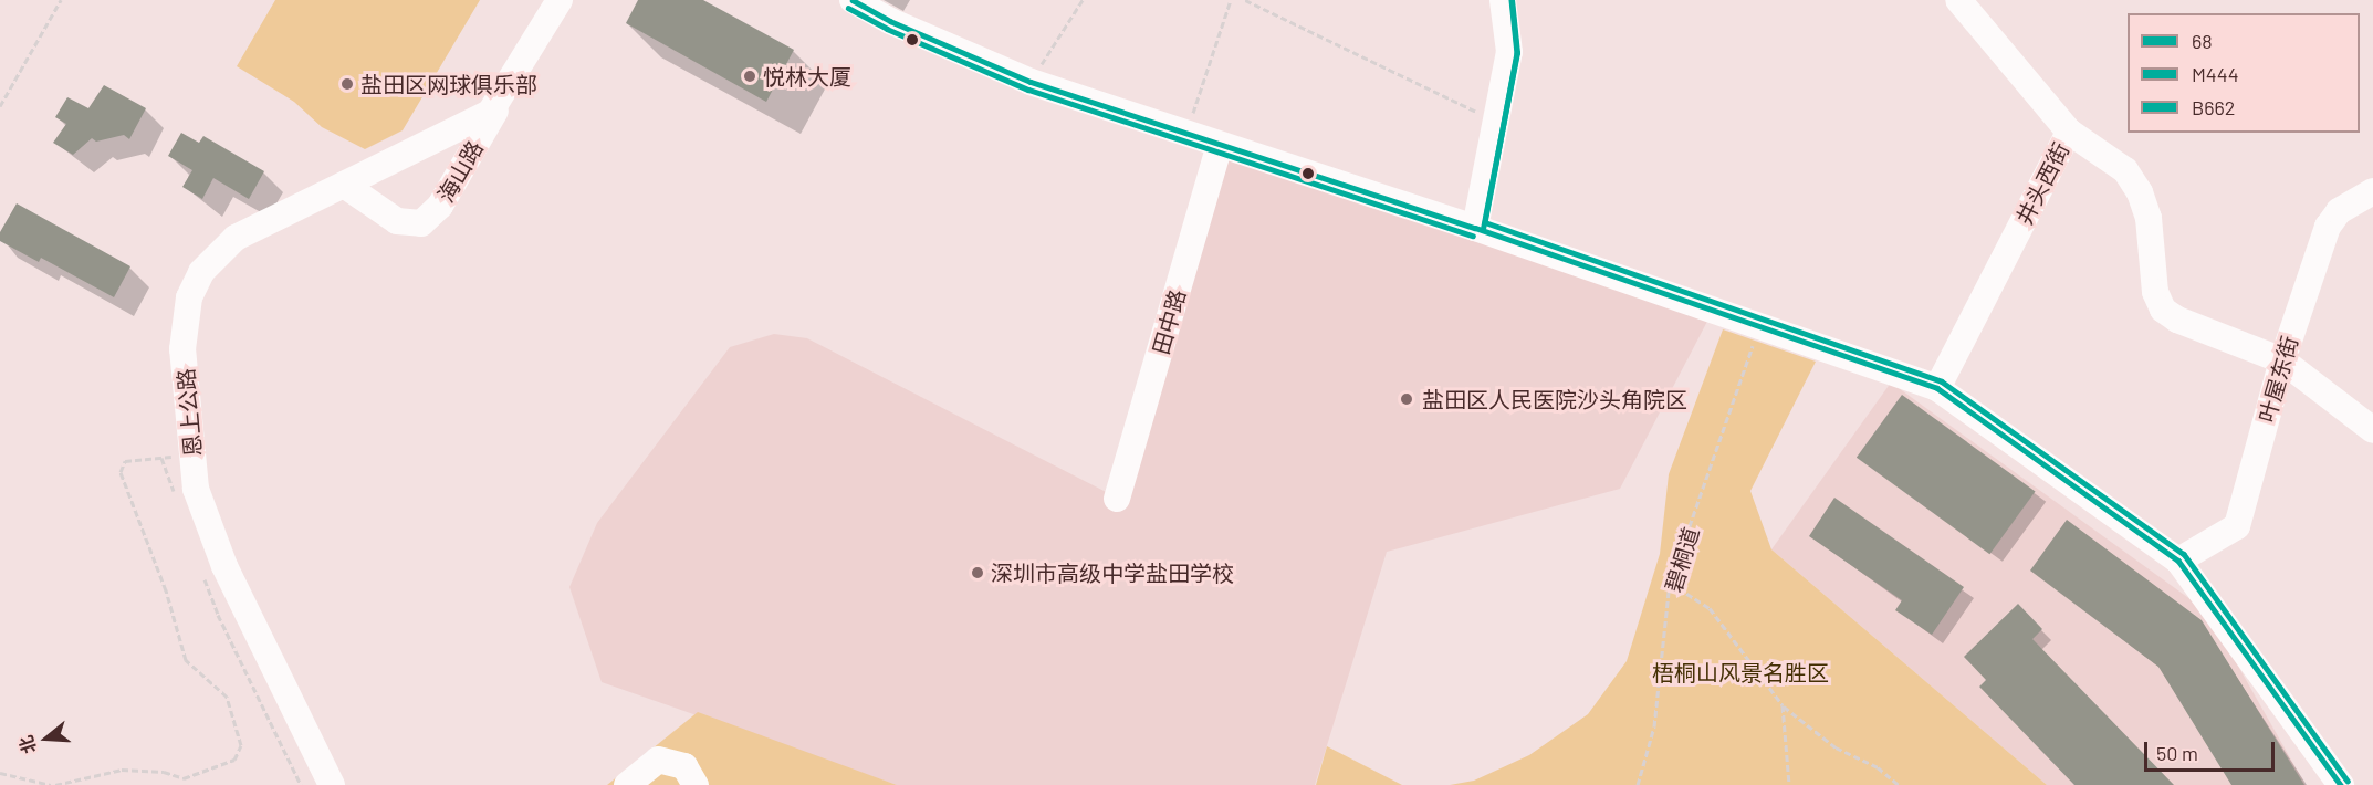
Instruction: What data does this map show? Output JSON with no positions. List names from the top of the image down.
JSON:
{
  "streets": {
    "street": [
      "海山路",
      "井头西街",
      "田中路",
      "叶屋东街",
      "恩上公路"
    ],
    "path": ["碧桐道"]
  },
  "crossings": [
    ["海山路", "恩上公路"]
  ],
  "parks": ["梧桐山风景名胜区"],
  "places": [
    "悦林大厦",
    "盐田区网球俱乐部",
    "盐田区人民医院沙头角院区",
    "深圳市高级中学盐田学校"
  ],
  "lines": ["transit line 68", "transit line M444", "transit line B662"],
  "legend": ["68", "M444", "B662"],
  "scale_bar": "50 m",
  "north": "left"
}
